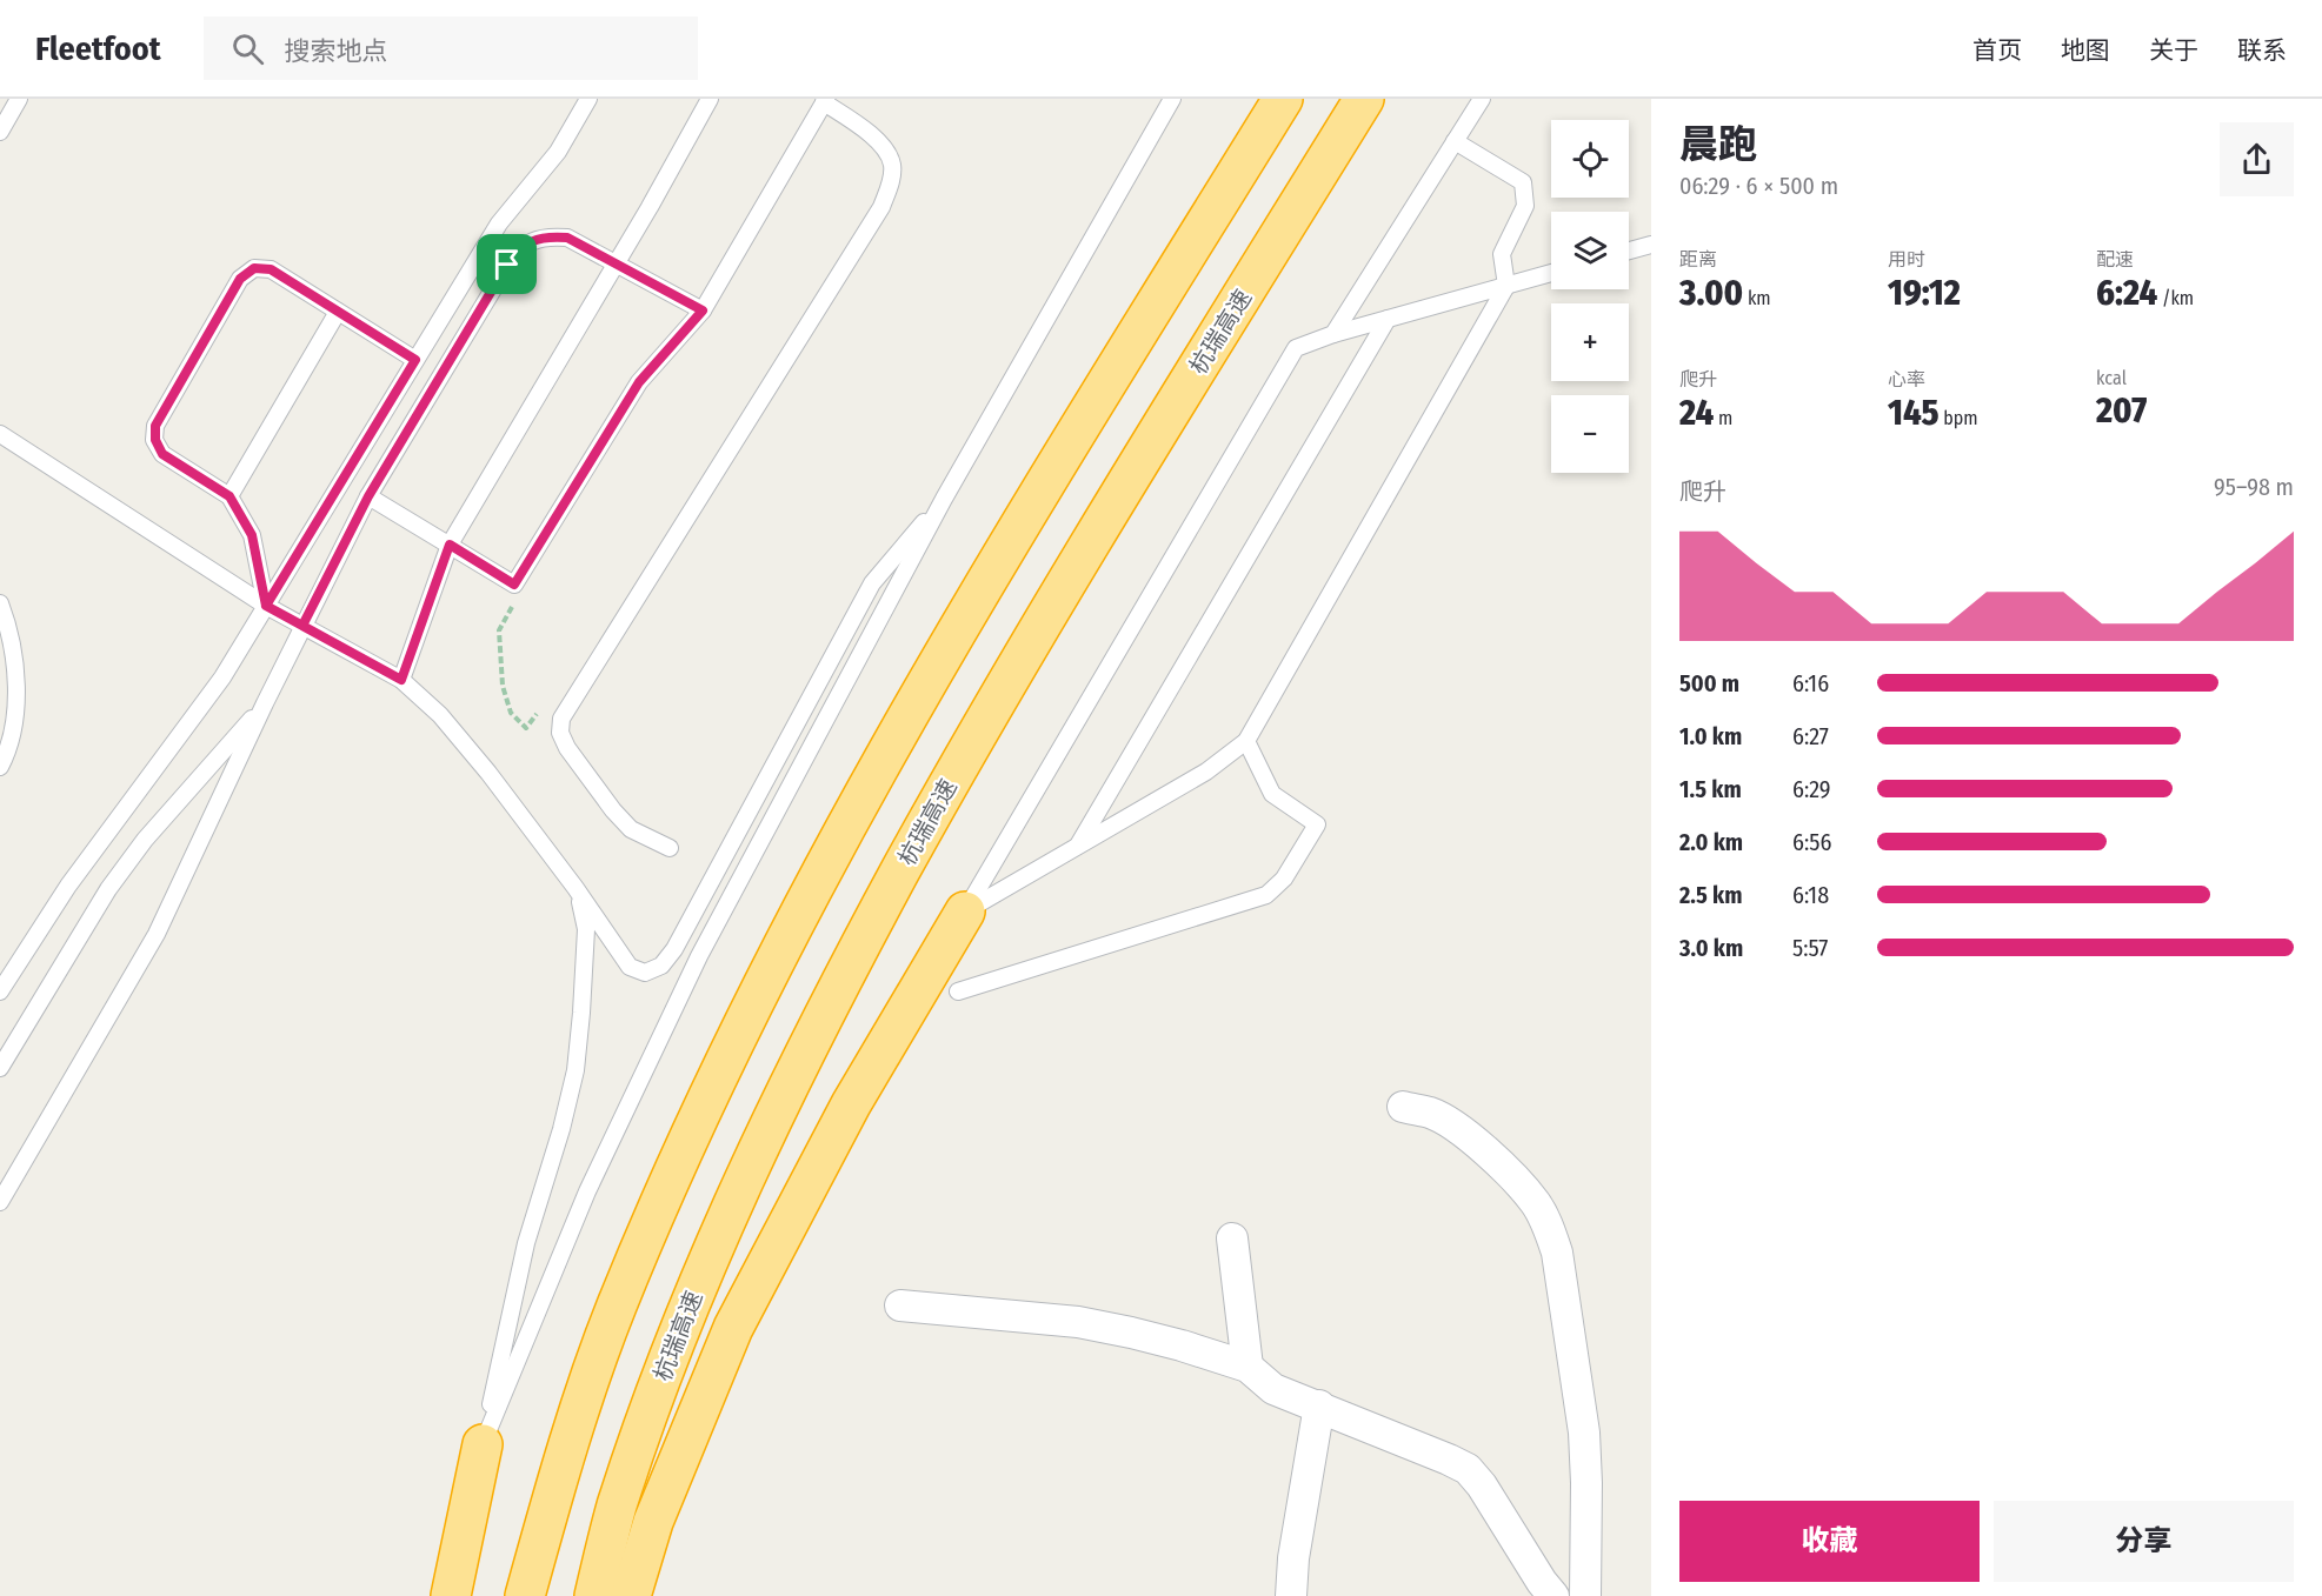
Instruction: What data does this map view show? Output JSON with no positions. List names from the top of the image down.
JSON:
{
  "streets": {
    "highway": ["杭瑞高速"]
  },
  "page": {
    "header": "Fleetfoot",
    "search": "搜索地点",
    "nav": [
      "首页",
      "地图",
      "关于",
      "联系"
    ],
    "heading": ["晨跑", "06:29 · 6 × 500 m"],
    "map_buttons": ["+", "−"],
    "stats": [
      ["距离", "3.00 km"],
      ["用时", "19:12"],
      ["配速", "6:24 /km"],
      ["爬升", "24 m"],
      ["心率", "145 bpm"],
      ["kcal", "207"]
    ],
    "chart": ["爬升", "95–98 m"],
    "list": [
      {
        "name": "500 m",
        "note": "6:16"
      },
      {
        "name": "1.0 km",
        "note": "6:27"
      },
      {
        "name": "1.5 km",
        "note": "6:29"
      },
      {
        "name": "2.0 km",
        "note": "6:56"
      },
      {
        "name": "2.5 km",
        "note": "6:18"
      },
      {
        "name": "3.0 km",
        "note": "5:57"
      }
    ],
    "buttons": ["收藏", "分享"]
  }
}
